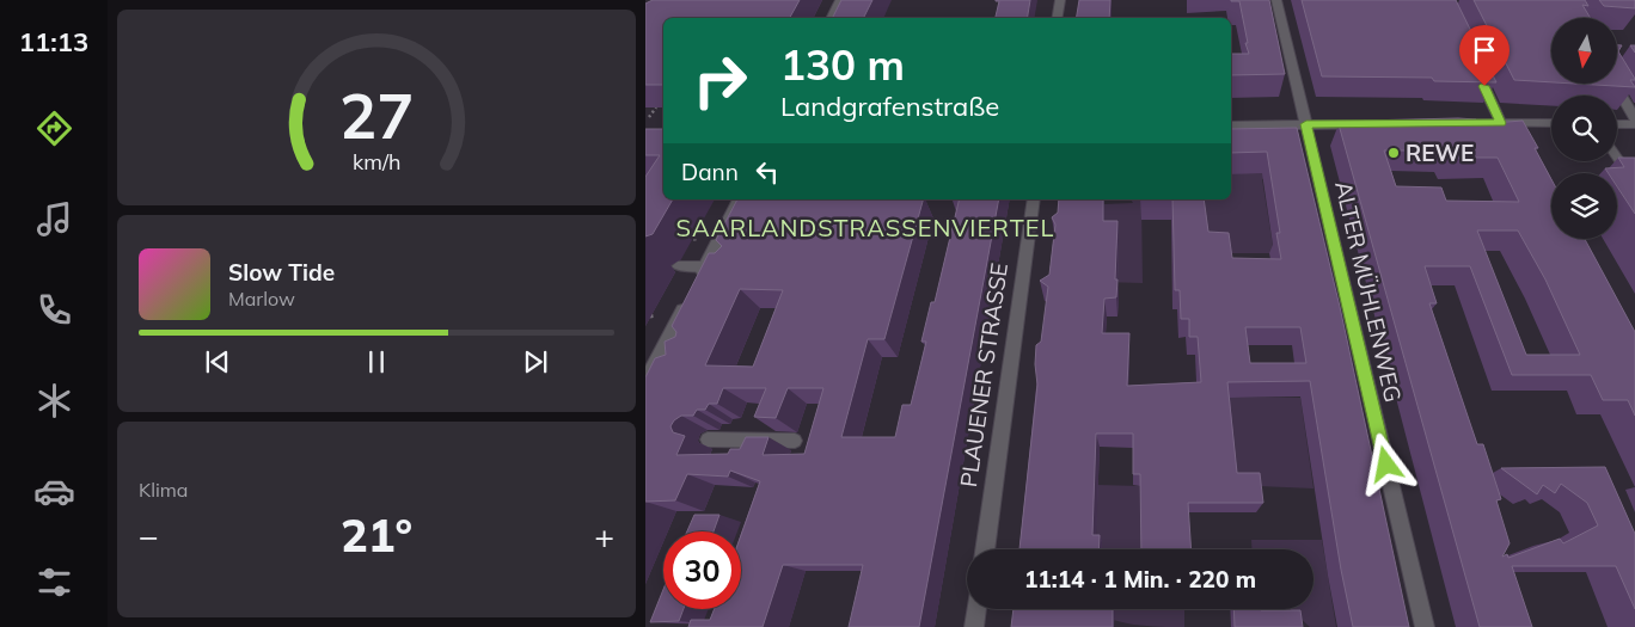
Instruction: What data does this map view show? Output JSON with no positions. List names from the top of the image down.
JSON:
{
  "streets": {
    "street": ["ALTER MÜHLENWEG", "PLAUENER STRASSE"]
  },
  "districts": ["SAARLANDSTRASSENVIERTEL"],
  "places": ["REWE"],
  "north": "bottom",
  "page": {
    "tabs": "11:13",
    "turn": ["130 m", "Landgrafenstraße"],
    "then": "Dann",
    "song": ["Slow Tide", "Marlow"],
    "tile": "Klima",
    "heat": ["−", "21°", "+"],
    "limit": "30",
    "trip": "11:14 · 1 Min. · 220 m",
    "gauge": ["27", "km/h"]
  }
}
